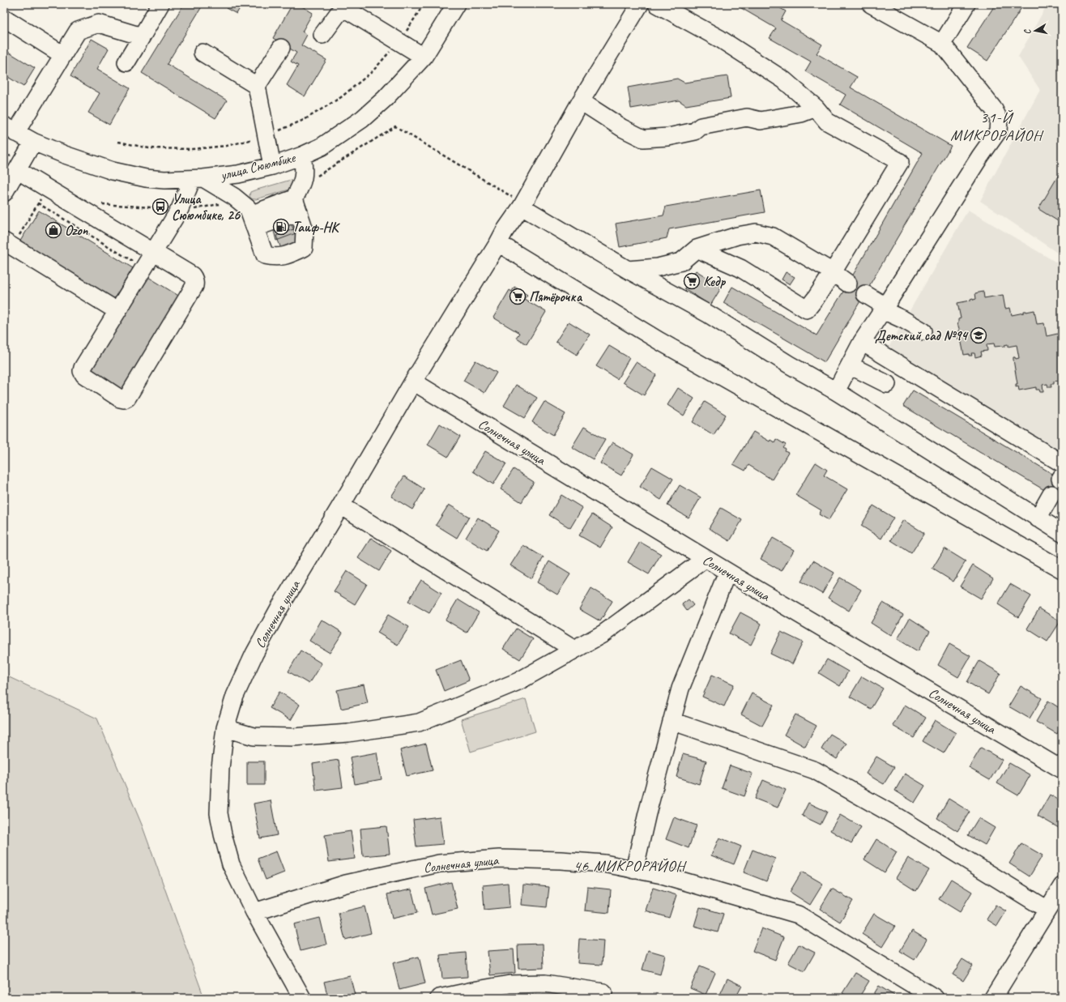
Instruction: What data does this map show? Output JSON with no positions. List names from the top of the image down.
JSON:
{
  "streets": {
    "street": ["улица Сююмбике", "Солнечная улица"]
  },
  "districts": ["31-Й МИКРОРАЙОН", "46 МИКРОРАЙОН"],
  "places": {
    "bus stop": ["Улица Сююмбике, 26"],
    "fuel station": ["Таиф-НК"],
    "shop": ["Ozon"],
    "supermarket": ["Кедр", "Пятёрочка"],
    "school or university": ["Детский сад №94"]
  },
  "north": "left"
}
